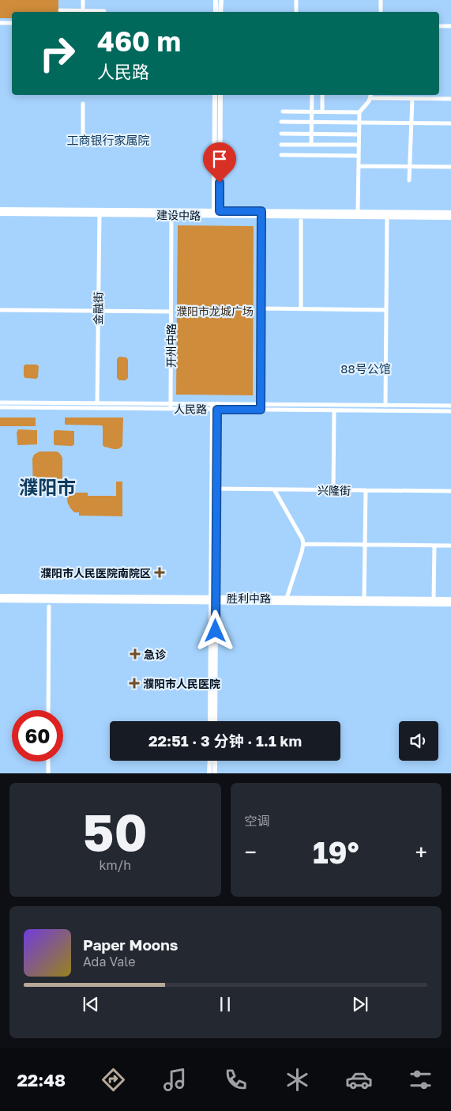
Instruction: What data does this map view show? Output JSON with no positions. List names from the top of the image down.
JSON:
{
  "streets": {
    "main road": ["建设中路", "胜利中路"],
    "street": [
      "金融街",
      "开州中路",
      "人民路",
      "兴隆街"
    ]
  },
  "crossings": [
    ["建设中路", "金融街"],
    ["建设中路", "开州中路"],
    ["金融街", "人民路"],
    ["开州中路", "人民路"]
  ],
  "districts": ["工商银行家属院", "88号公馆", "濮阳市"],
  "parks": ["濮阳市龙城广场"],
  "places": {
    "health": ["濮阳市人民医院南院区", "急诊", "濮阳市人民医院"]
  },
  "page": {
    "turn": ["460 m", "人民路"],
    "limit": "60",
    "trip": "22:51 · 3 分钟 · 1.1 km",
    "tile": [
      ["50", "km/h"],
      "空调"
    ],
    "heat": ["−", "19°", "+"],
    "song": ["Paper Moons", "Ada Vale"],
    "tabs": "22:48"
  }
}
